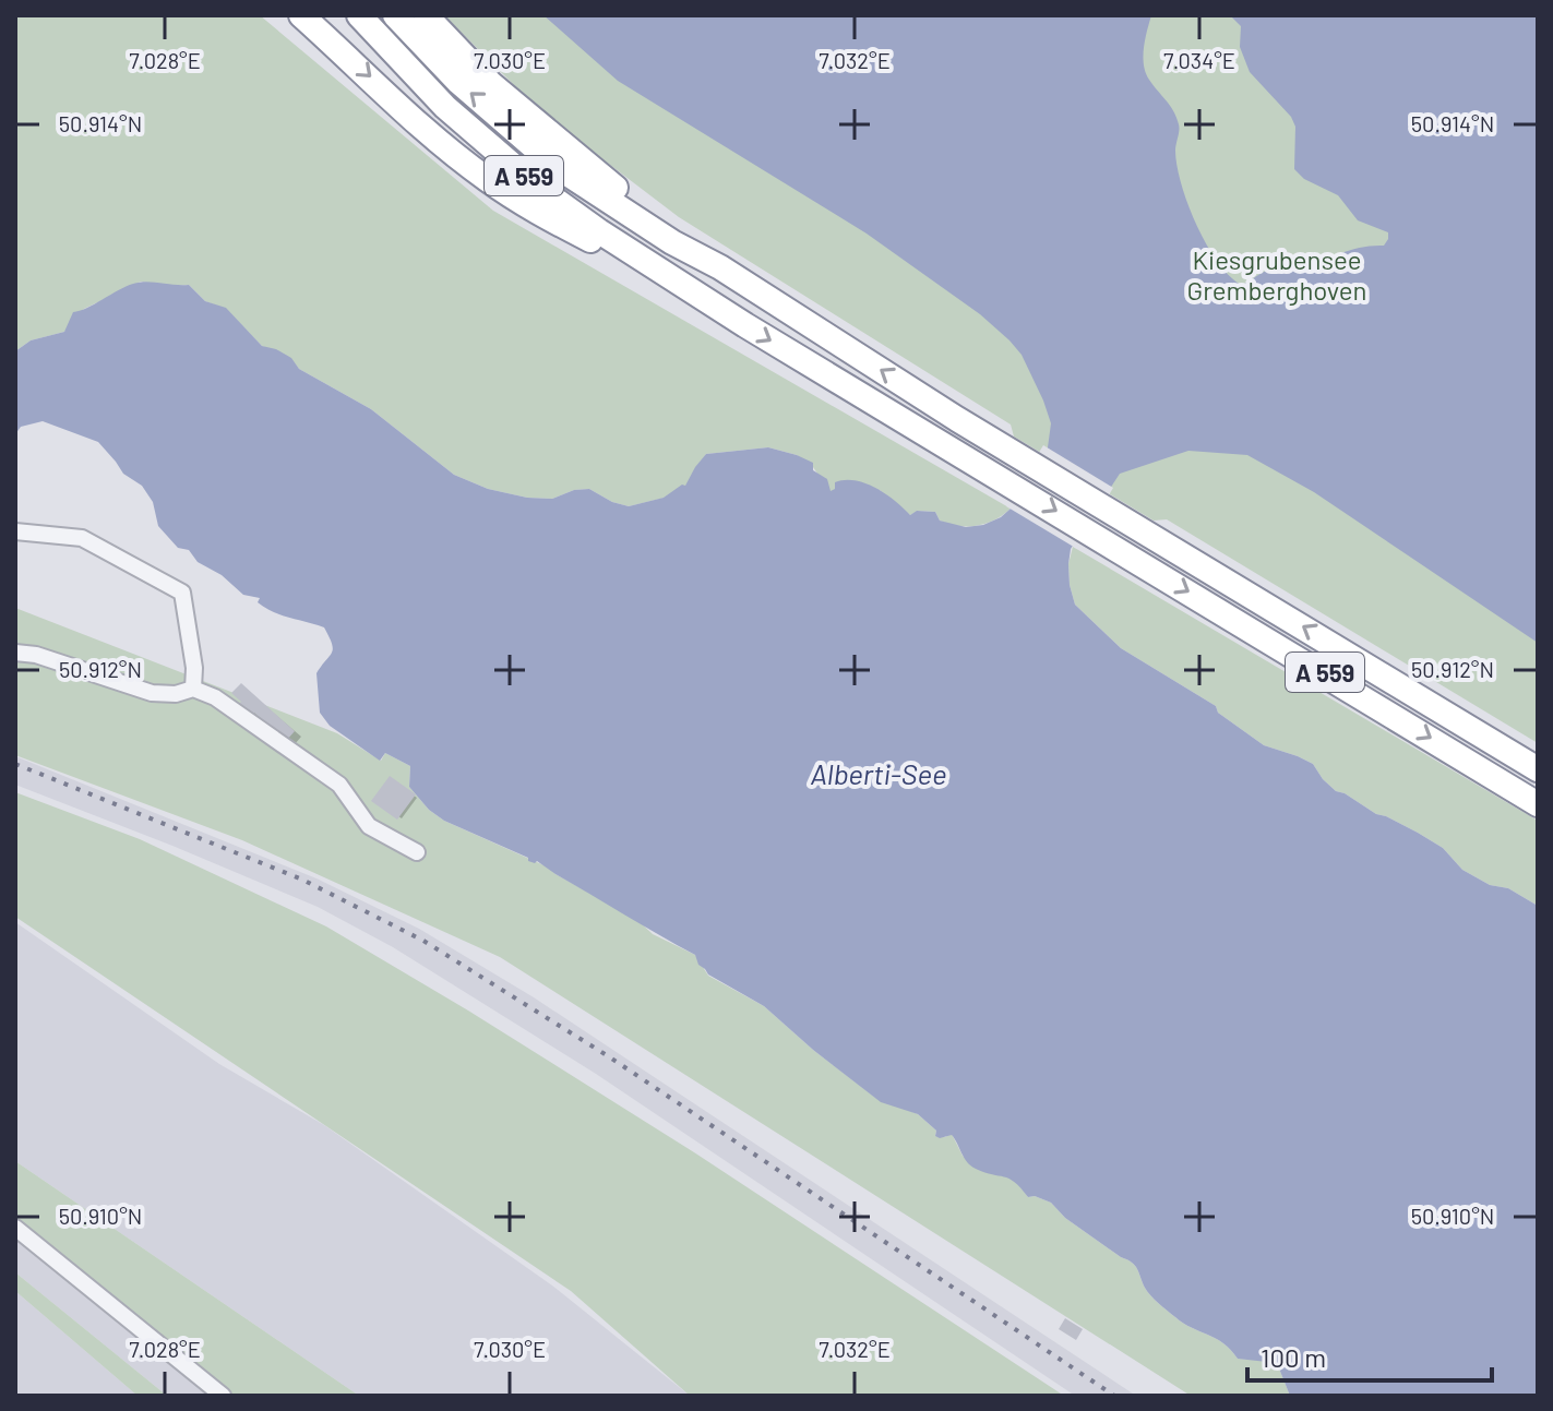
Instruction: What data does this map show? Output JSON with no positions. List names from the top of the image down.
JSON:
{
  "streets": {
    "highway": ["A 559"]
  },
  "water": ["Alberti-See"],
  "parks": ["Kiesgrubensee Gremberghoven"],
  "scale_bar": "100 m",
  "coordinates": [
    "7.028°E",
    "7.030°E",
    "7.032°E",
    "7.034°E",
    "50.914°N",
    "50.912°N",
    "50.910°N"
  ]
}
